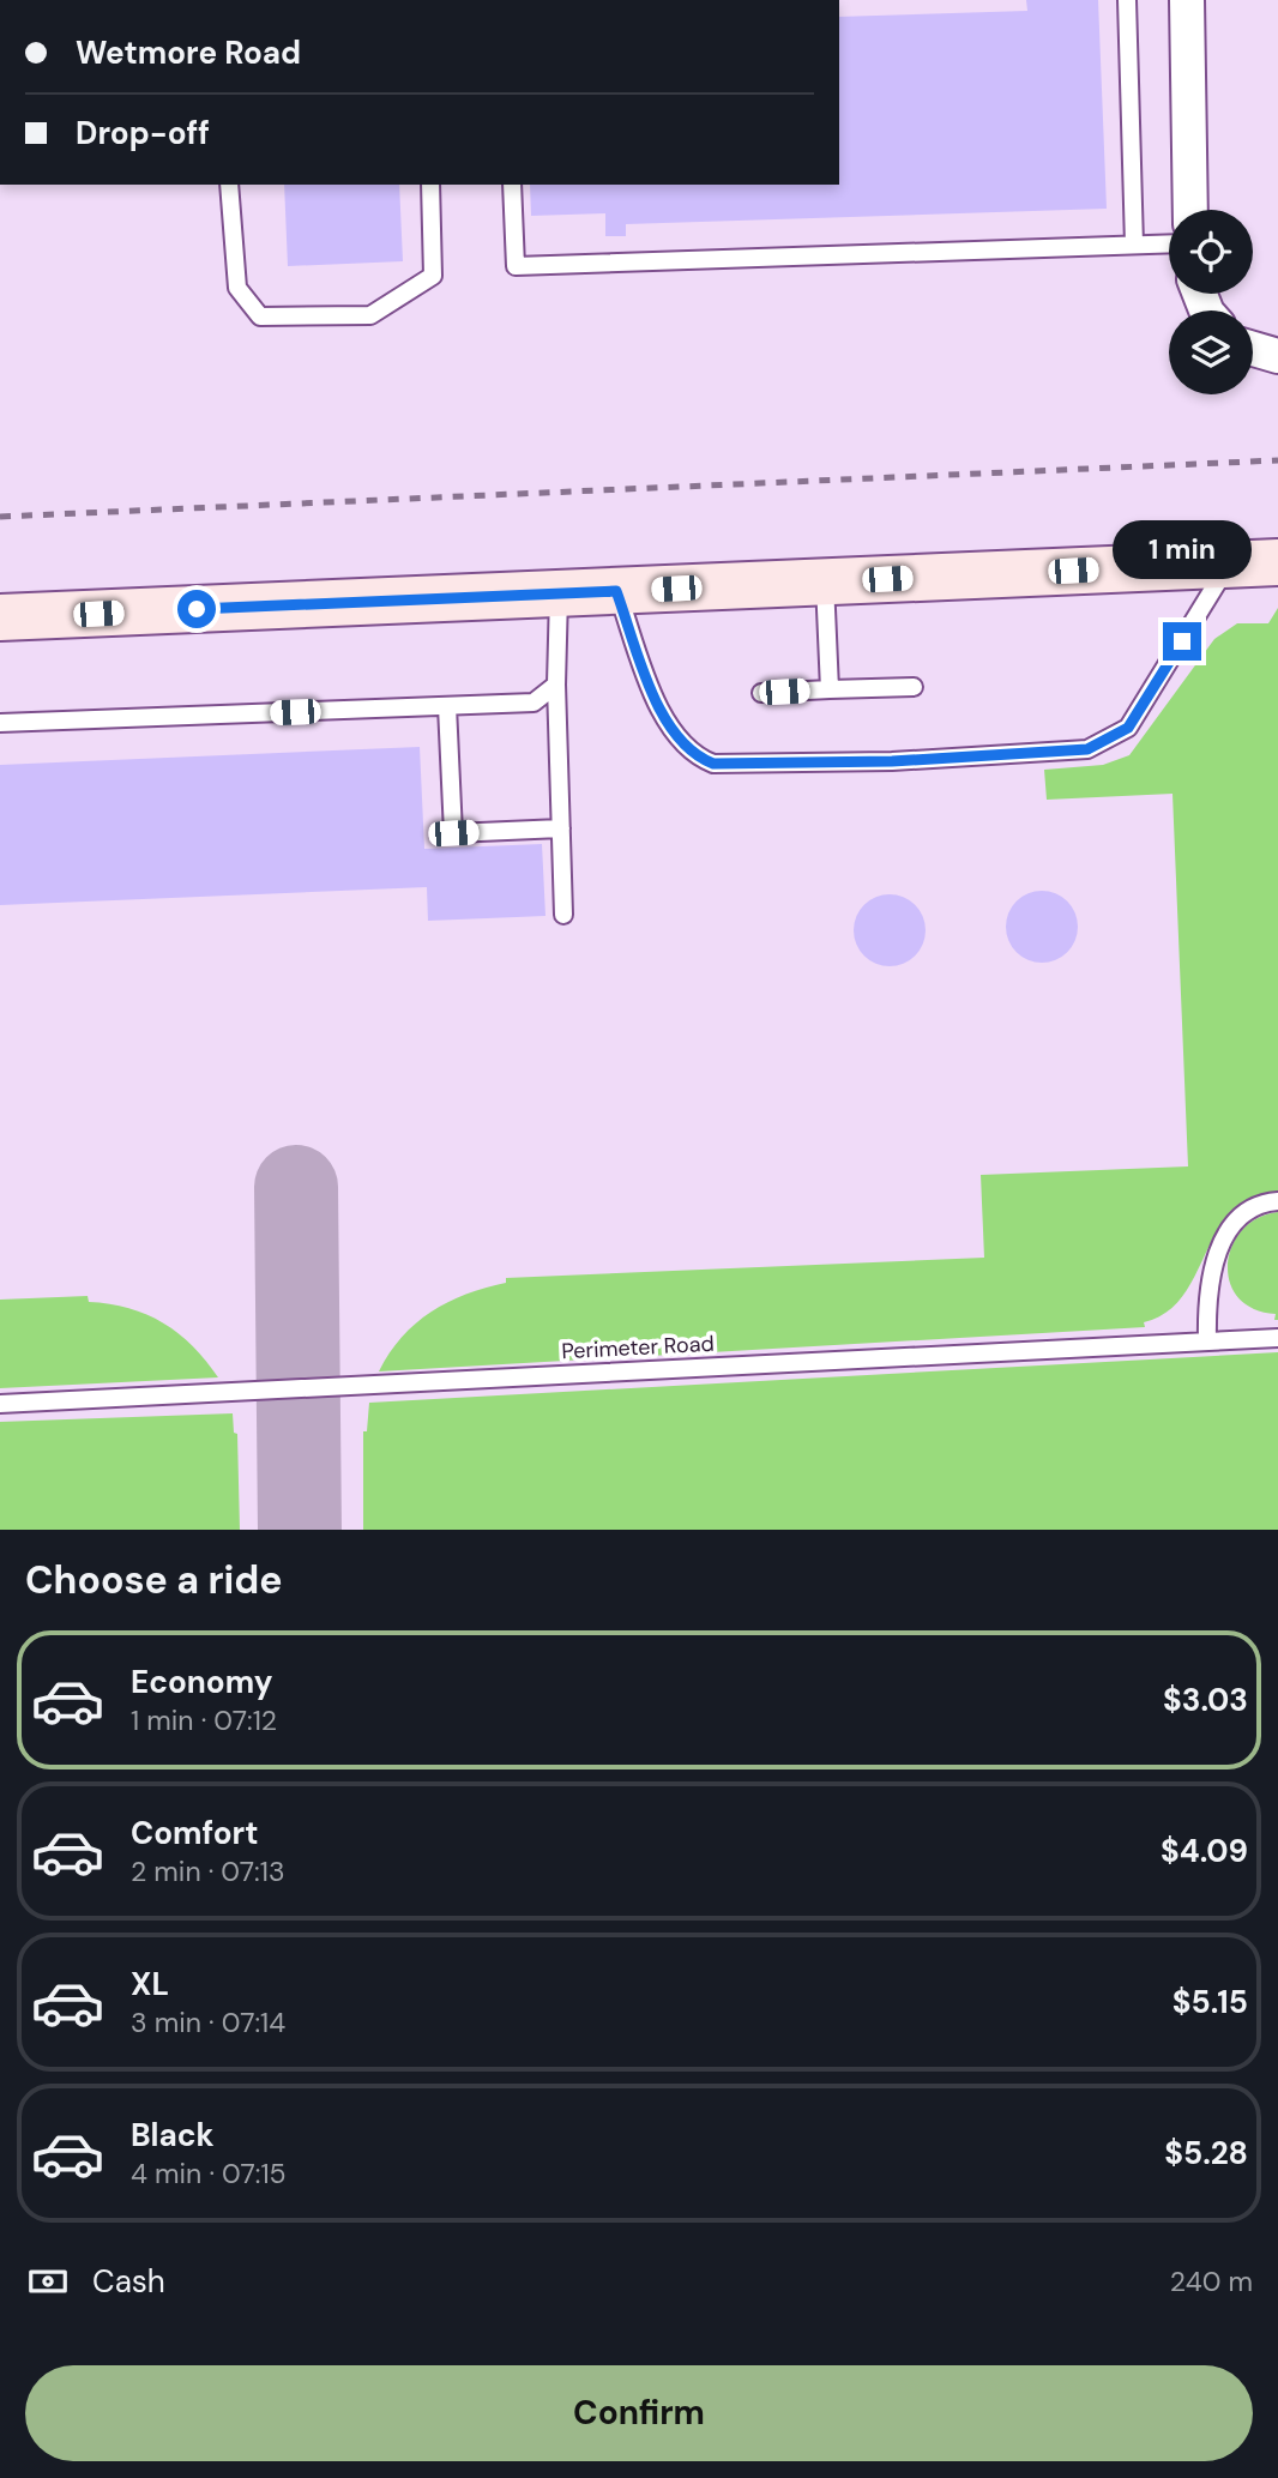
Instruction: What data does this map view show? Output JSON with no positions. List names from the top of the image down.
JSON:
{
  "streets": {
    "lane": ["Perimeter Road"]
  },
  "page": {
    "banner": ["Wetmore Road", "Drop-off"],
    "bubble": "1 min",
    "heading": "Choose a ride",
    "list": [
      {
        "name": "Economy",
        "note": "1 min · 07:12",
        "value": "$3.03"
      },
      {
        "name": "Comfort",
        "note": "2 min · 07:13",
        "value": "$4.09"
      },
      {
        "name": "XL",
        "note": "3 min · 07:14",
        "value": "$5.15"
      },
      {
        "name": "Black",
        "note": "4 min · 07:15",
        "value": "$5.28"
      }
    ],
    "pay": ["Cash", "240 m"],
    "buttons": "Confirm"
  }
}
